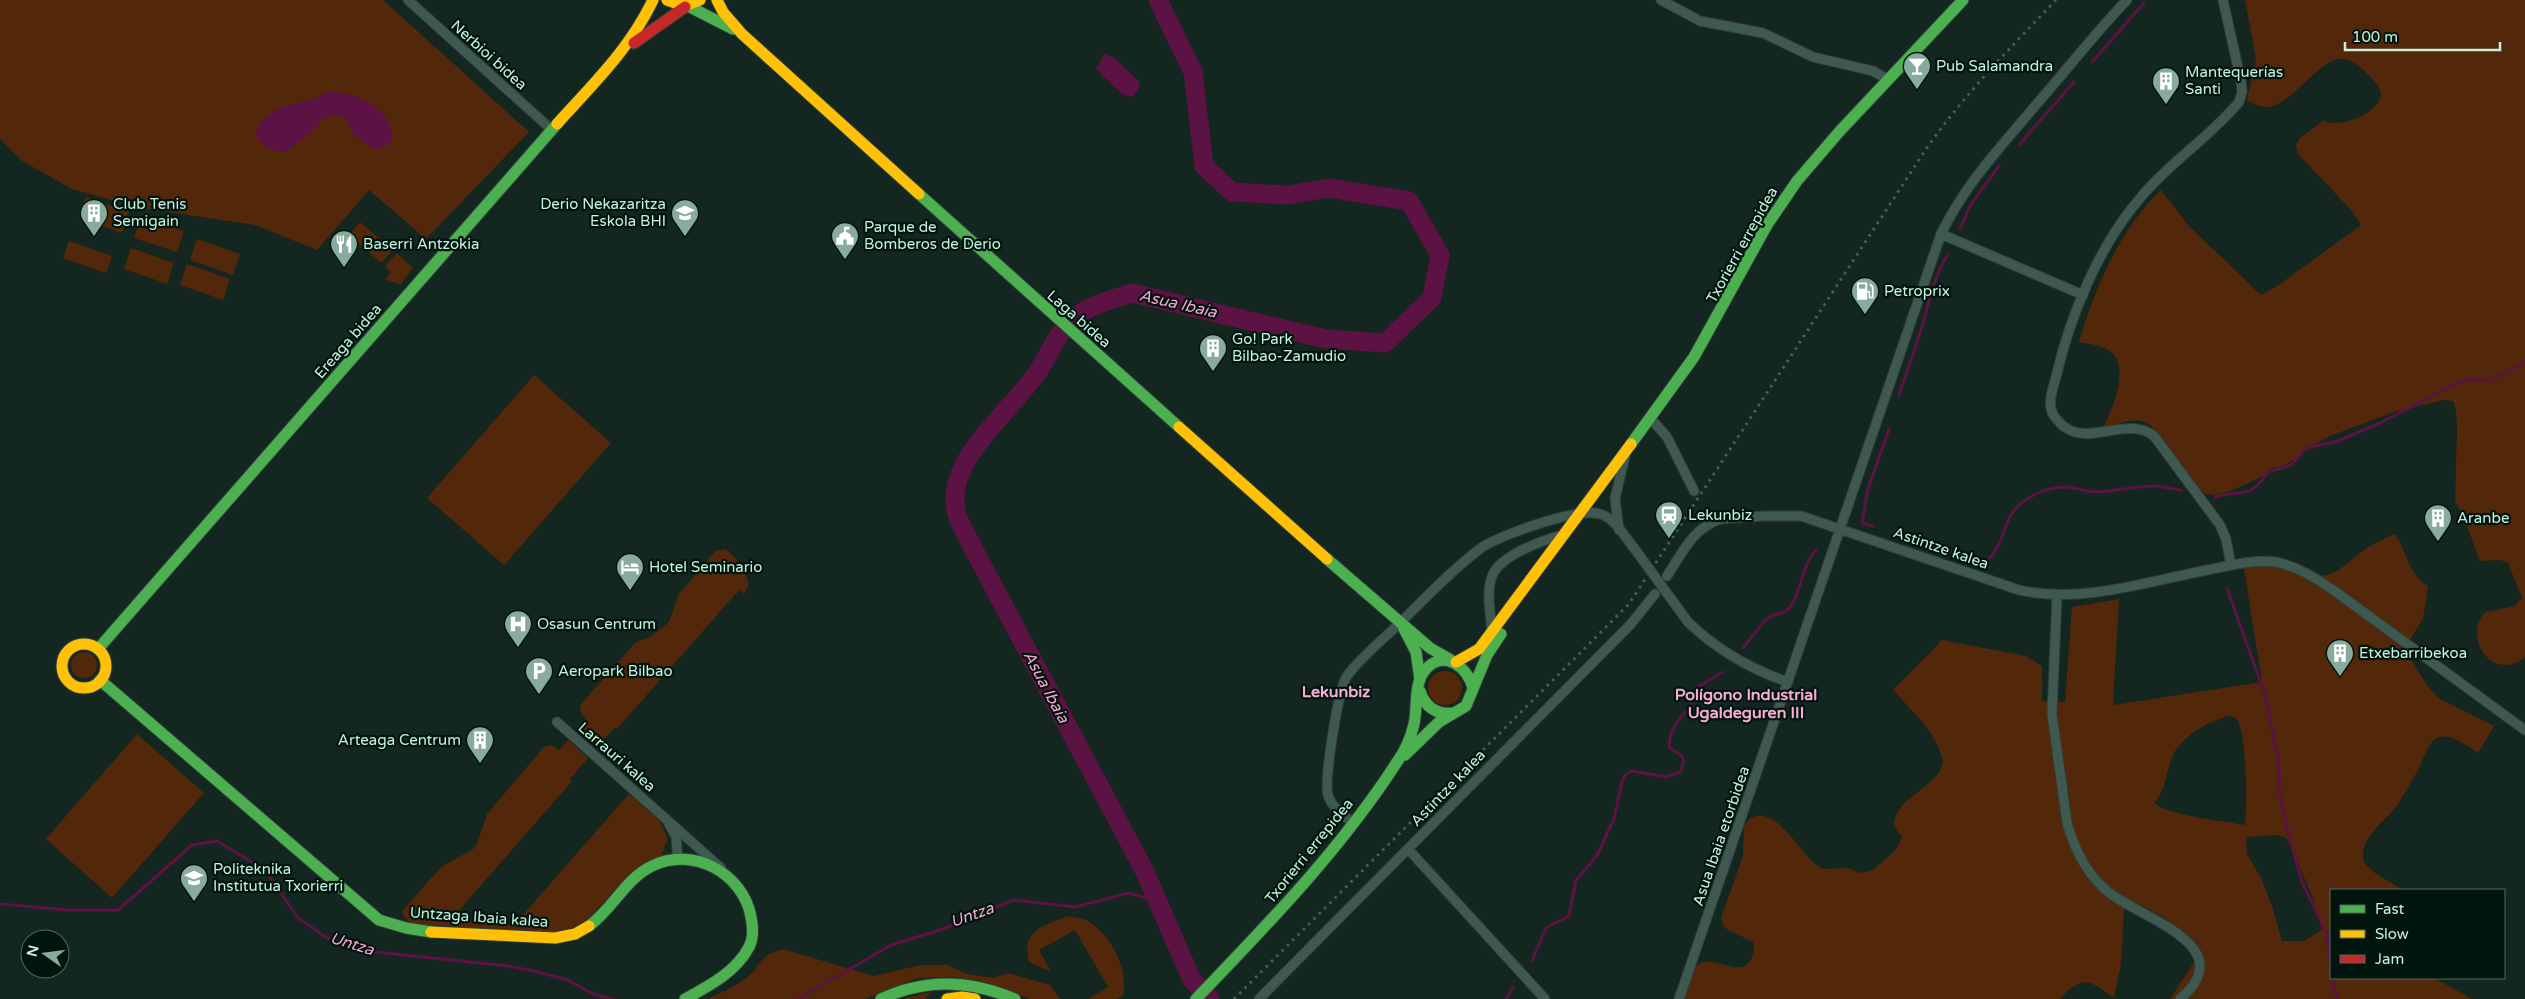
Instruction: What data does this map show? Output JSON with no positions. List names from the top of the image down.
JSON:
{
  "streets": {
    "main road": [
      "Txorierri errepidea",
      "Laga bidea",
      "Ereaga bidea",
      "Untzaga Ibaia kalea"
    ],
    "street": [
      "Nerbioi bidea",
      "Astintze kalea",
      "Larrauri kalea",
      "Asua Ibaia etorbidea"
    ]
  },
  "crossings": [
    ["Nerbioi bidea", "Ereaga bidea"],
    ["Txorierri errepidea", "Laga bidea"],
    ["Ereaga bidea", "Untzaga Ibaia kalea"],
    ["Astintze kalea", "Asua Ibaia etorbidea"]
  ],
  "districts": ["Lekunbiz", "Polígono Industrial Ugaldeguren III"],
  "water": ["Asua Ibaia", "Untza"],
  "places": {
    "bar": ["Pub Salamandra"],
    "building": [
      "Mantequerías Santi",
      "Club Tenis Semigain",
      "Go! Park Bilbao-Zamudio",
      "Aranbe",
      "Etxebarribekoa",
      "Arteaga Centrum"
    ],
    "school or university": ["Derio Nekazaritza Eskola BHI", "Politeknika Institutua Txorierri"],
    "public building": ["Parque de Bomberos de Derio"],
    "restaurant": ["Baserri Antzokia"],
    "fuel station": ["Petroprix"],
    "station": ["Lekunbiz"],
    "hotel": ["Hotel Seminario"],
    "hospital": ["Osasun Centrum"],
    "parking": ["Aeropark Bilbao"]
  },
  "legend": ["Fast", "Slow", "Jam"],
  "scale_bar": "100 m",
  "north": "left"
}
